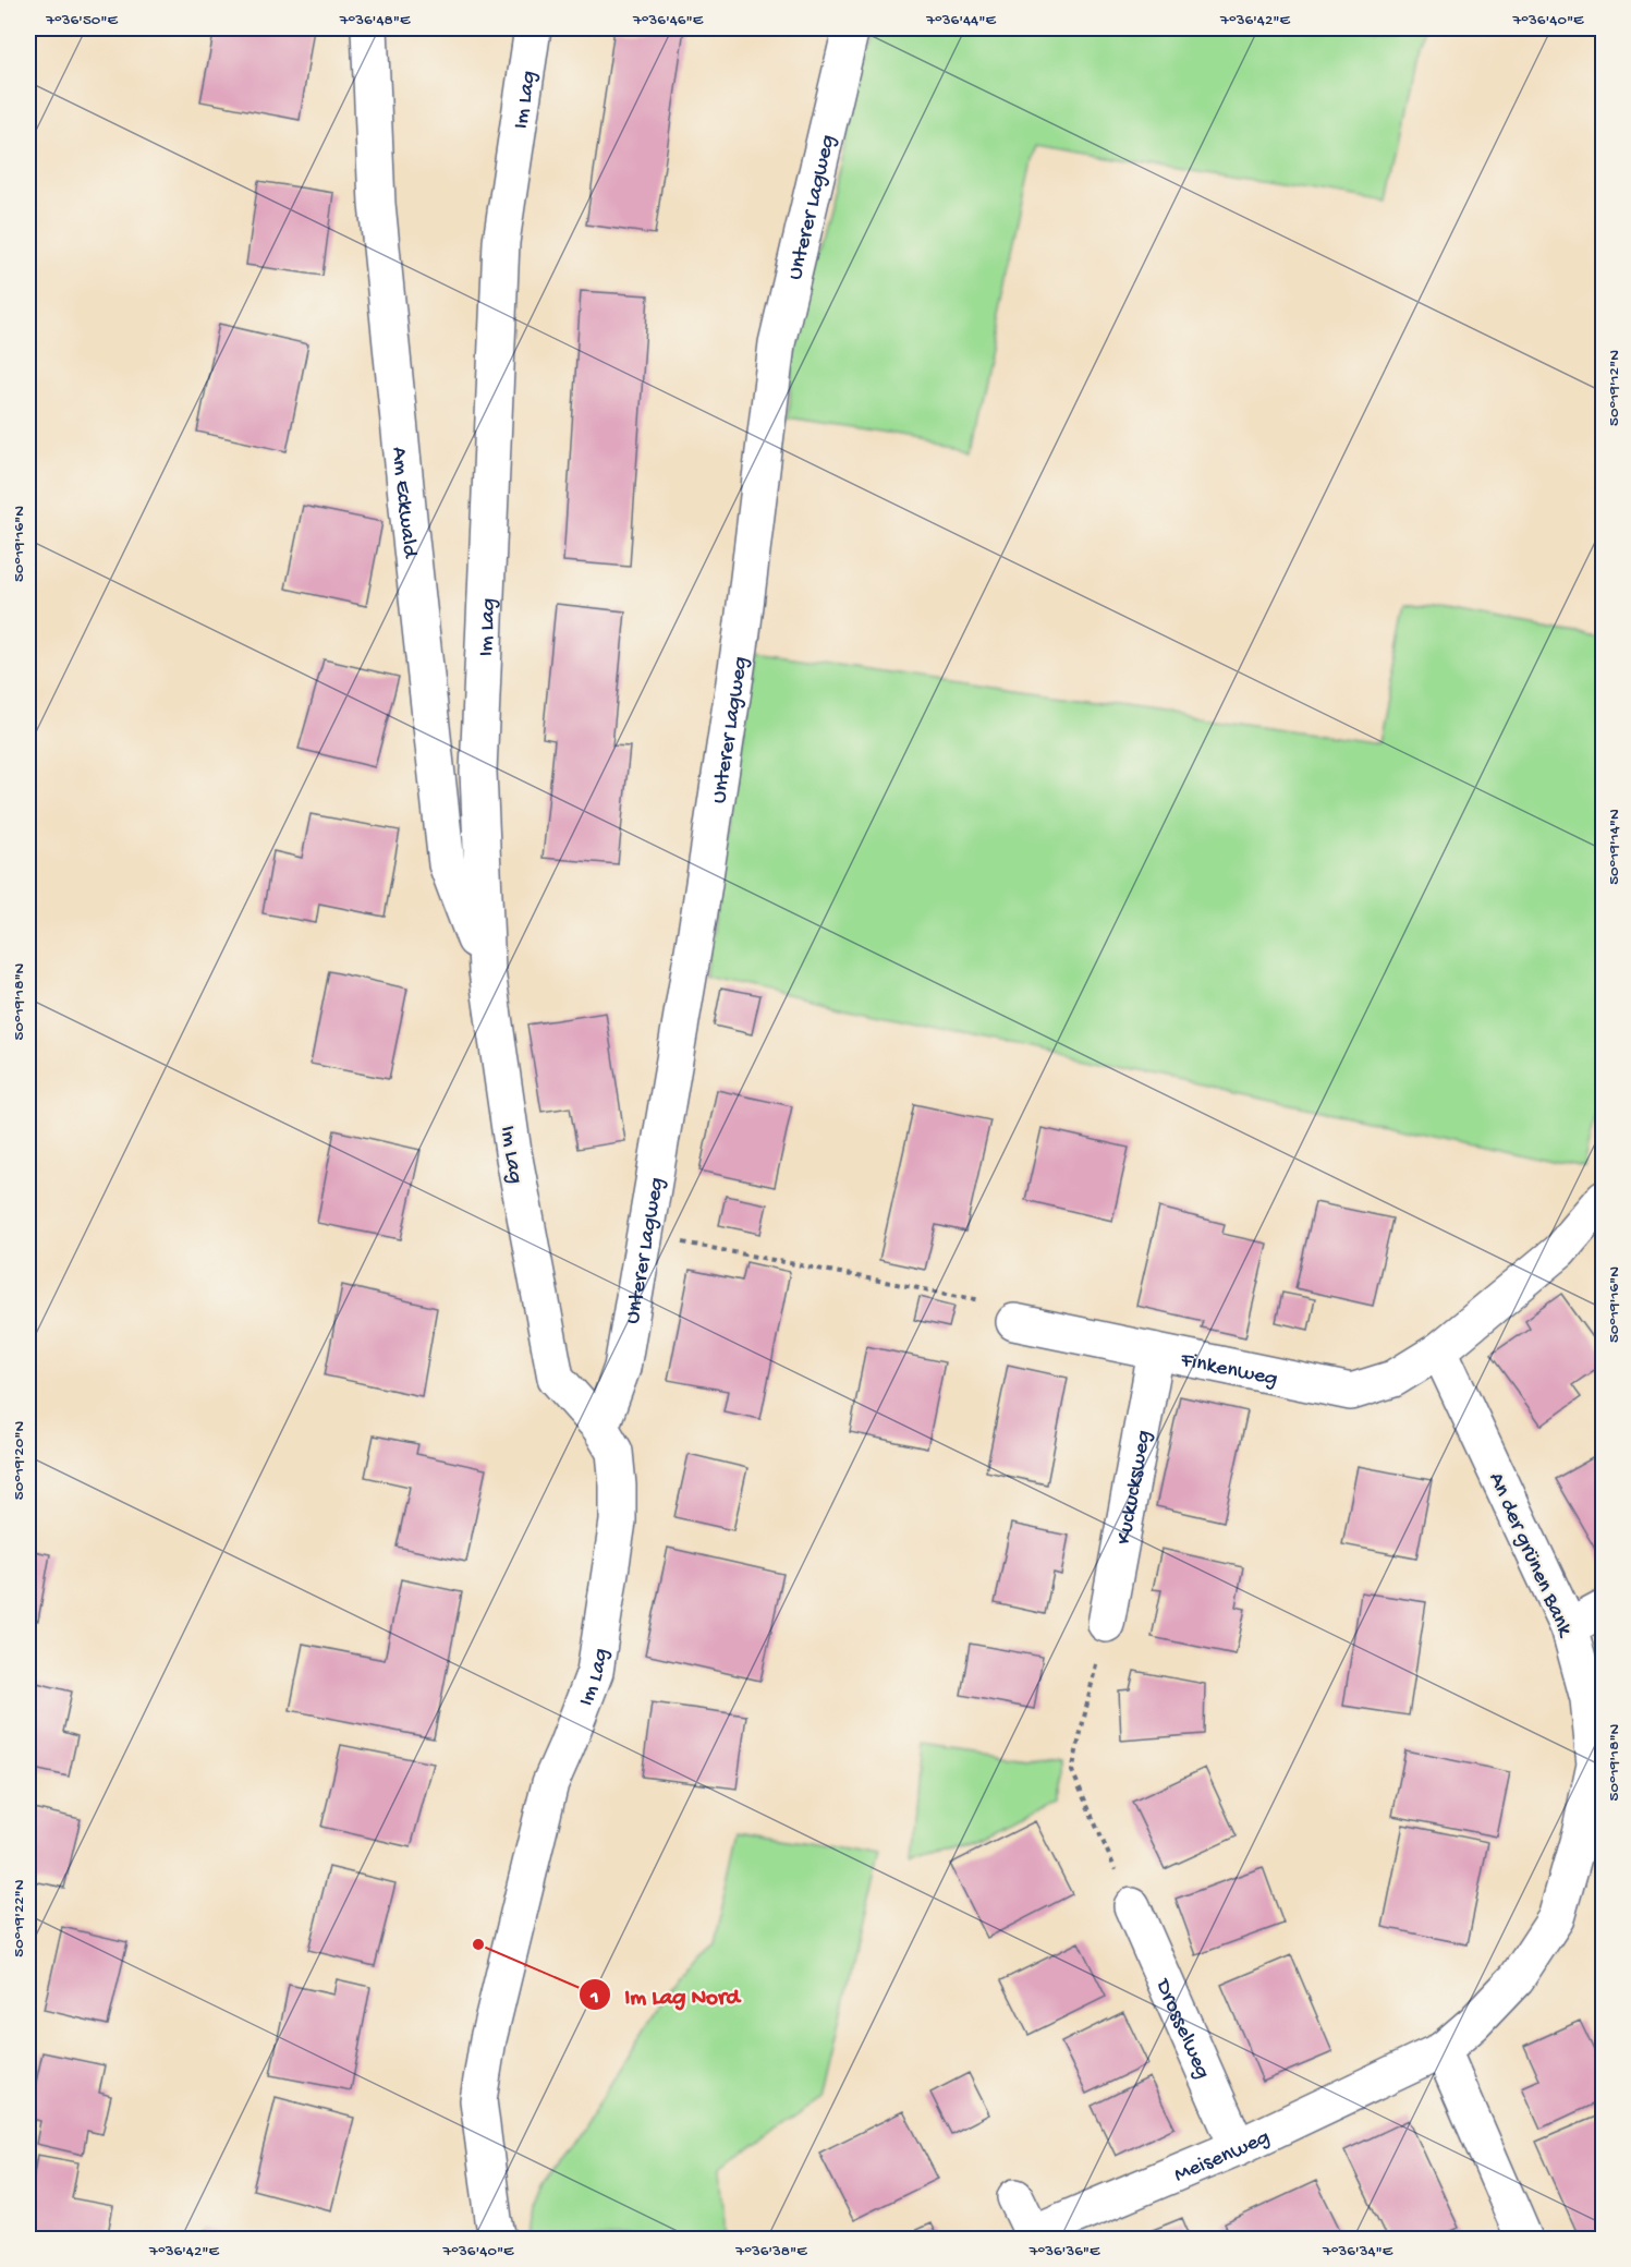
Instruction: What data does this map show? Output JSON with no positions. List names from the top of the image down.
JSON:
{
  "streets": {
    "street": [
      "Im Lag",
      "Unterer Lagweg",
      "Am Eckwald",
      "Finkenweg",
      "Kuckucksweg",
      "An der grünen Bank",
      "Drosselweg",
      "Meisenweg"
    ]
  },
  "crossings": [
    ["Im Lag", "Unterer Lagweg"],
    ["Im Lag", "Am Eckwald"],
    ["Finkenweg", "Kuckucksweg"],
    ["Finkenweg", "An der grünen Bank"],
    ["An der grünen Bank", "Meisenweg"],
    ["Drosselweg", "Meisenweg"]
  ],
  "places": ["Im Lag Nord"],
  "coordinates": [
    "7°36'50\"E",
    "7°36'48\"E",
    "7°36'46\"E",
    "7°36'44\"E",
    "7°36'42\"E",
    "7°36'40\"E",
    "50°19'12\"N",
    "50°19'16\"N",
    "50°19'14\"N",
    "50°19'18\"N",
    "50°19'20\"N",
    "50°19'22\"N",
    "7°36'38\"E",
    "7°36'36\"E",
    "7°36'34\"E"
  ]
}
